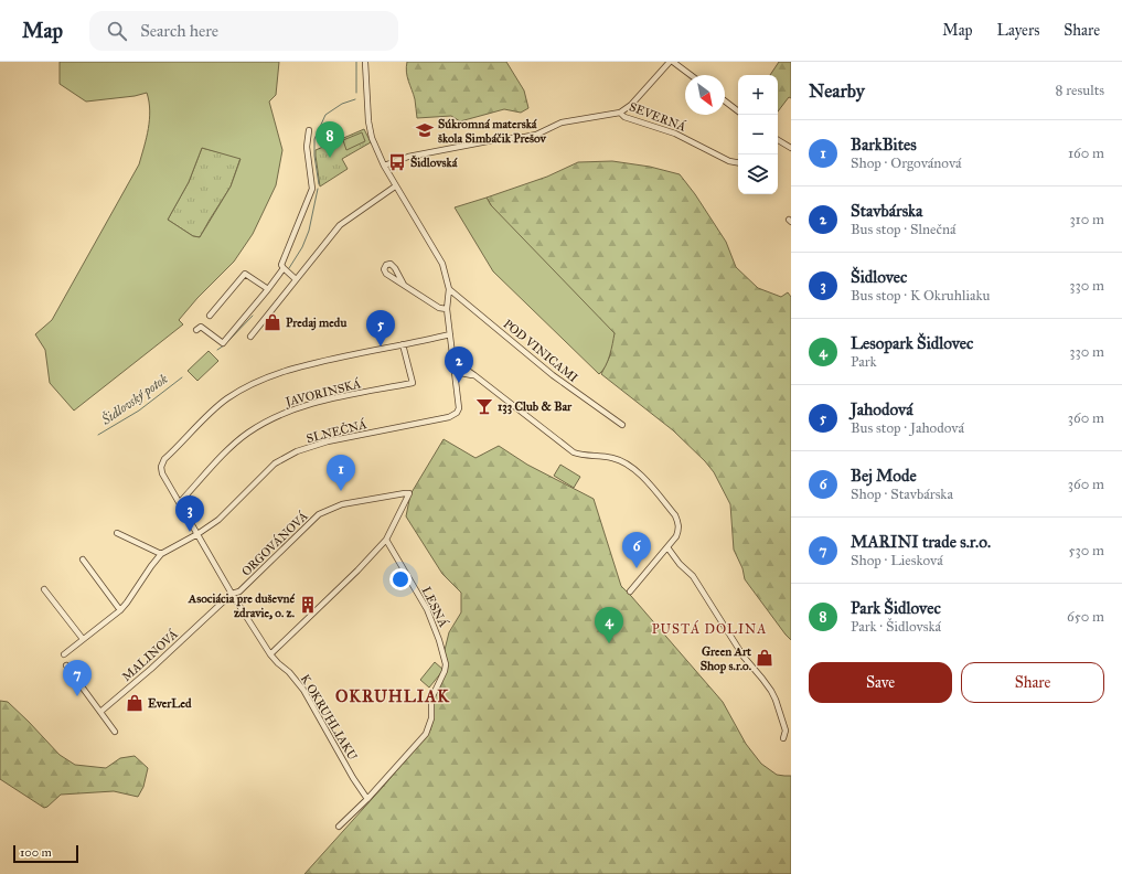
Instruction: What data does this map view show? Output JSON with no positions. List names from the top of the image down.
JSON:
{
  "streets": {
    "street": [
      "SEVERNÁ",
      "POD VINICAMI",
      "JAVORINSKÁ",
      "SLNEČNÁ",
      "ORGOVÁNOVÁ",
      "LESNÁ",
      "MALINOVÁ",
      "K OKRUHLIAKU"
    ]
  },
  "crossings": [
    ["POD VINICAMI", "SLNEČNÁ"],
    ["JAVORINSKÁ", "K OKRUHLIAKU"],
    ["SLNEČNÁ", "K OKRUHLIAKU"],
    ["ORGOVÁNOVÁ", "LESNÁ"],
    ["ORGOVÁNOVÁ", "MALINOVÁ"],
    ["ORGOVÁNOVÁ", "K OKRUHLIAKU"],
    ["LESNÁ", "K OKRUHLIAKU"],
    ["MALINOVÁ", "K OKRUHLIAKU"]
  ],
  "districts": ["PUSTÁ DOLINA", "OKRUHLIAK"],
  "water": ["Šidlovský potok"],
  "places": {
    "school or university": ["Súkromná materská škola Simbáčik Prešov"],
    "bus stop": ["Šidlovská"],
    "shop": ["Predaj medu", "Green Art Shop s.r.o.", "EverLed"],
    "bar": ["133 Club & Bar"],
    "building": ["Asociácia pre duševné zdravie, o. z."]
  },
  "scale_bar": "100 m",
  "north": "bottom right",
  "page": {
    "header": "Map",
    "search": "Search here",
    "nav": ["Map", "Layers", "Share"],
    "heading": ["Nearby", "8 results"],
    "map_buttons": ["+", "−"],
    "list": [
      {
        "mark": "1",
        "name": "BarkBites",
        "note": "Shop · Orgovánová",
        "value": "160 m"
      },
      {
        "mark": "2",
        "name": "Stavbárska",
        "note": "Bus stop · Slnečná",
        "value": "310 m"
      },
      {
        "mark": "3",
        "name": "Šidlovec",
        "note": "Bus stop · K Okruhliaku",
        "value": "330 m"
      },
      {
        "mark": "4",
        "name": "Lesopark Šidlovec",
        "note": "Park",
        "value": "330 m"
      },
      {
        "mark": "5",
        "name": "Jahodová",
        "note": "Bus stop · Jahodová",
        "value": "360 m"
      },
      {
        "mark": "6",
        "name": "Bej Mode",
        "note": "Shop · Stavbárska",
        "value": "360 m"
      },
      {
        "mark": "7",
        "name": "MARINI trade s.r.o.",
        "note": "Shop · Liesková",
        "value": "530 m"
      },
      {
        "mark": "8",
        "name": "Park Šidlovec",
        "note": "Park · Šidlovská",
        "value": "650 m"
      }
    ],
    "pins": [
      "8",
      "5",
      "2",
      "1",
      "3",
      "6",
      "4",
      "7"
    ],
    "buttons": ["Save", "Share"],
    "scale": "100 m"
  }
}
